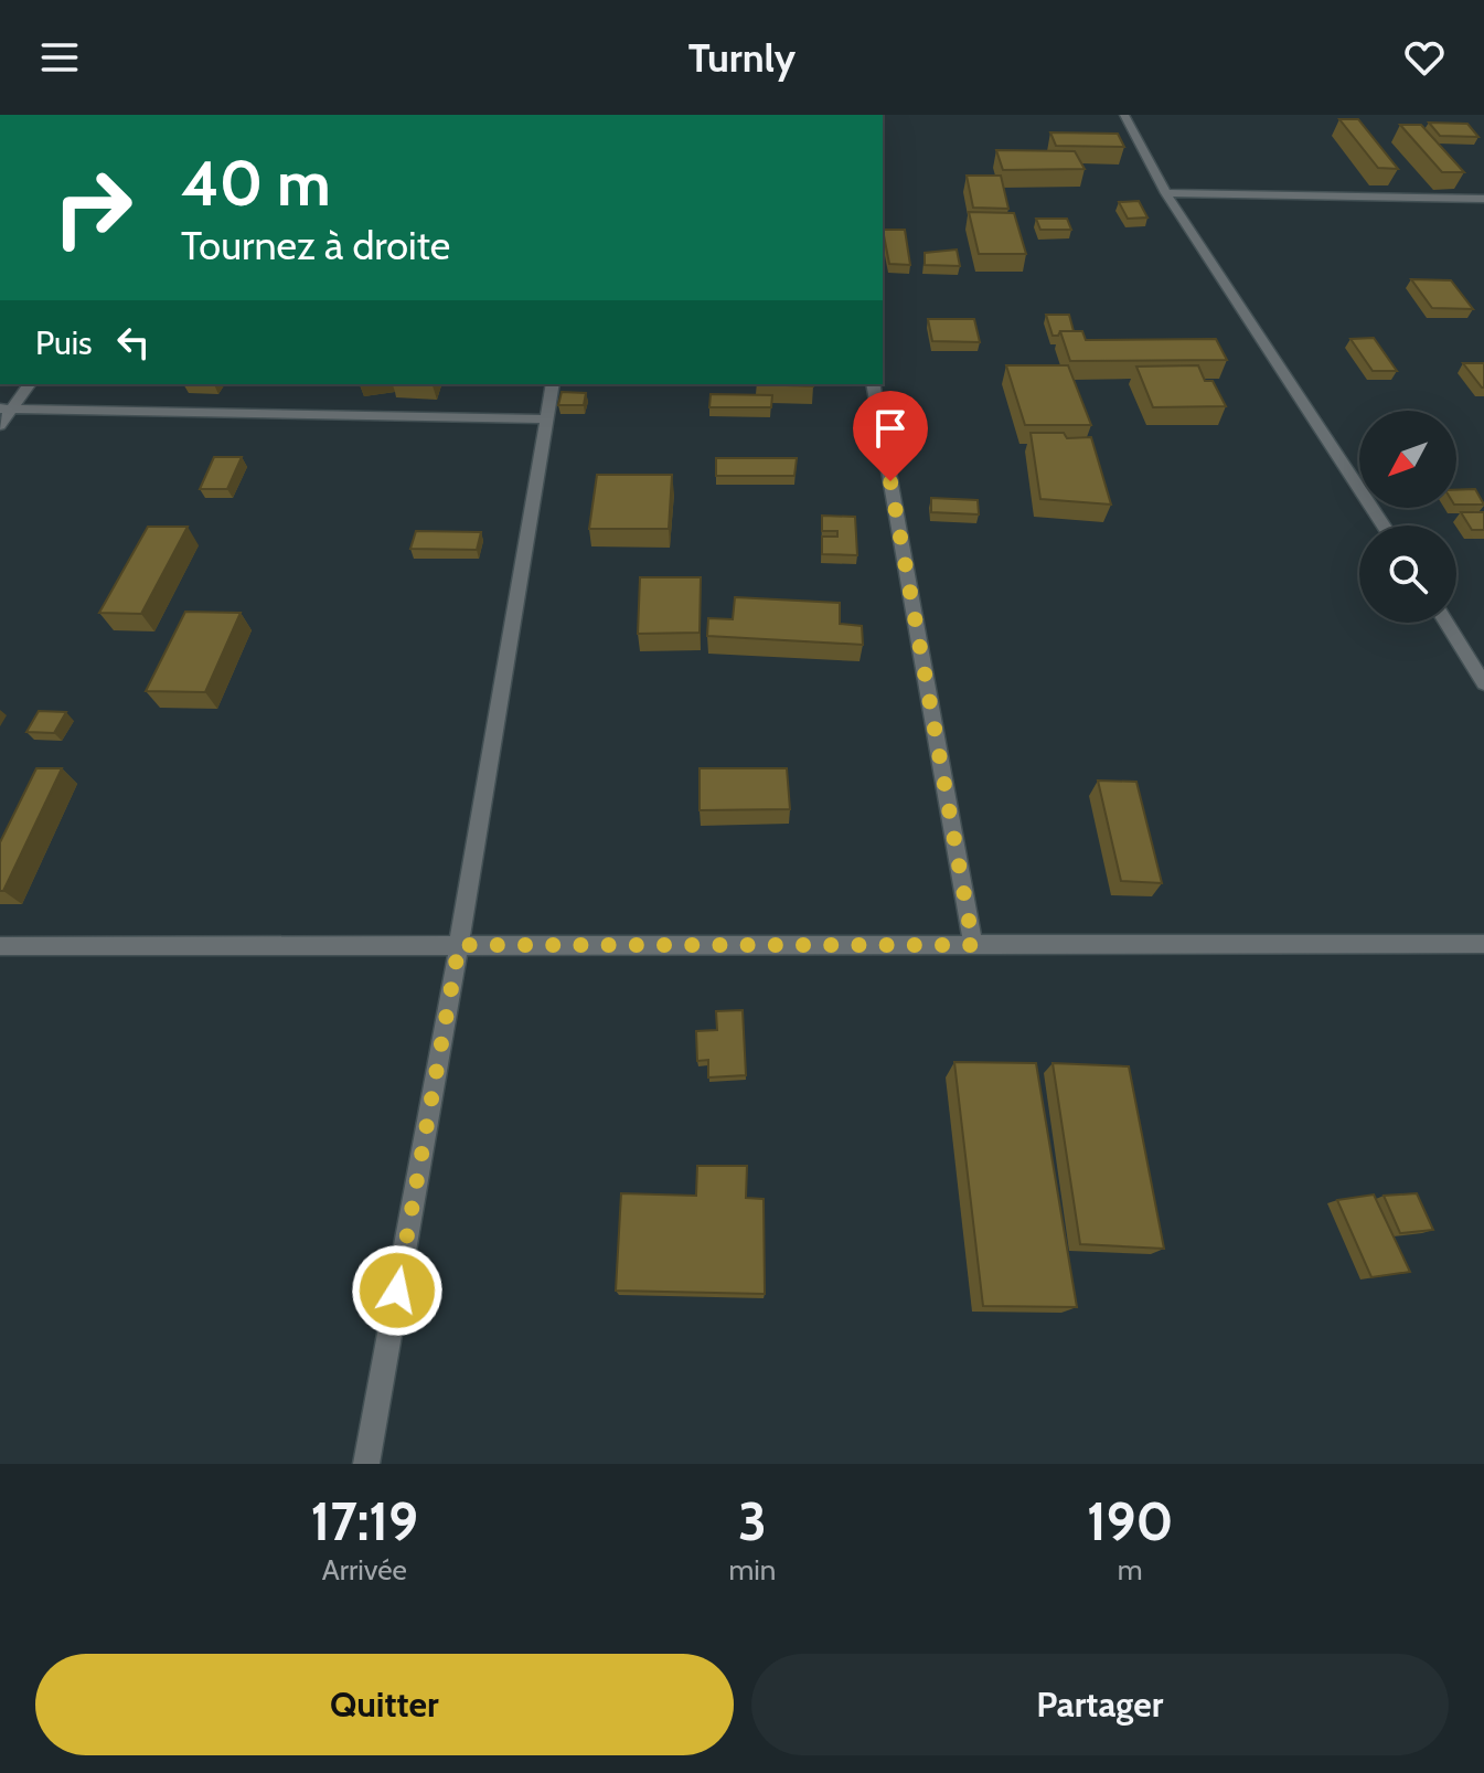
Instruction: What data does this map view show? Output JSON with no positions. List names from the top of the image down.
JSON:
{
  "north": "bottom left",
  "page": {
    "header": "Turnly",
    "turn": ["40 m", "Tournez à droite"],
    "then": "Puis",
    "eta": [
      "17:19",
      "Arrivée",
      "3",
      "min",
      "190",
      "m"
    ],
    "buttons": ["Quitter", "Partager"]
  }
}
